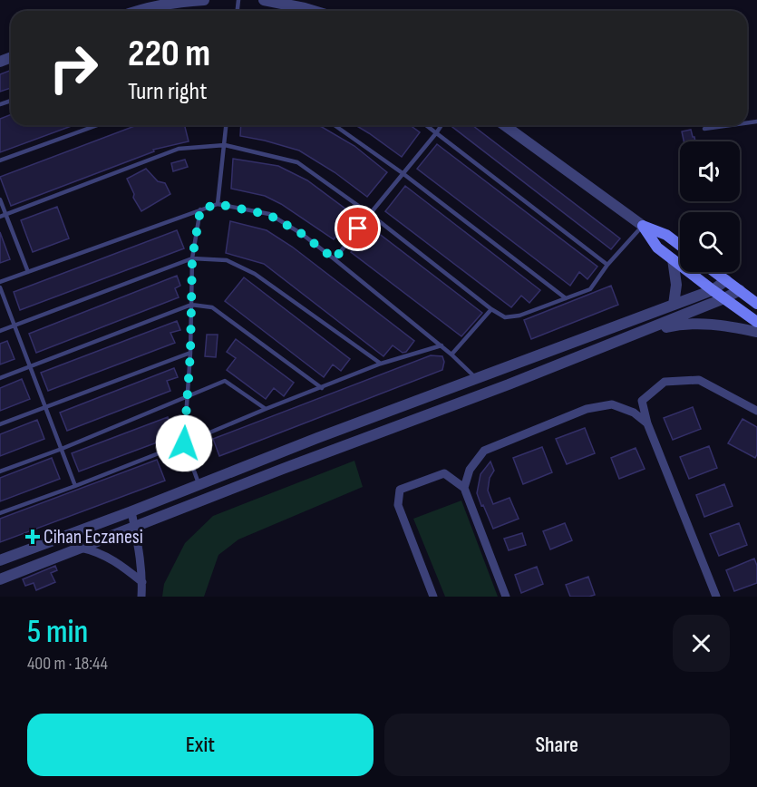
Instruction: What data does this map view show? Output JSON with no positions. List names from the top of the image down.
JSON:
{
  "places": {
    "health": ["Cihan Eczanesi"]
  },
  "page": {
    "turn": ["220 m", "Turn right"],
    "heading": ["5 min", "400 m · 18:44"],
    "buttons": ["Exit", "Share"]
  }
}
